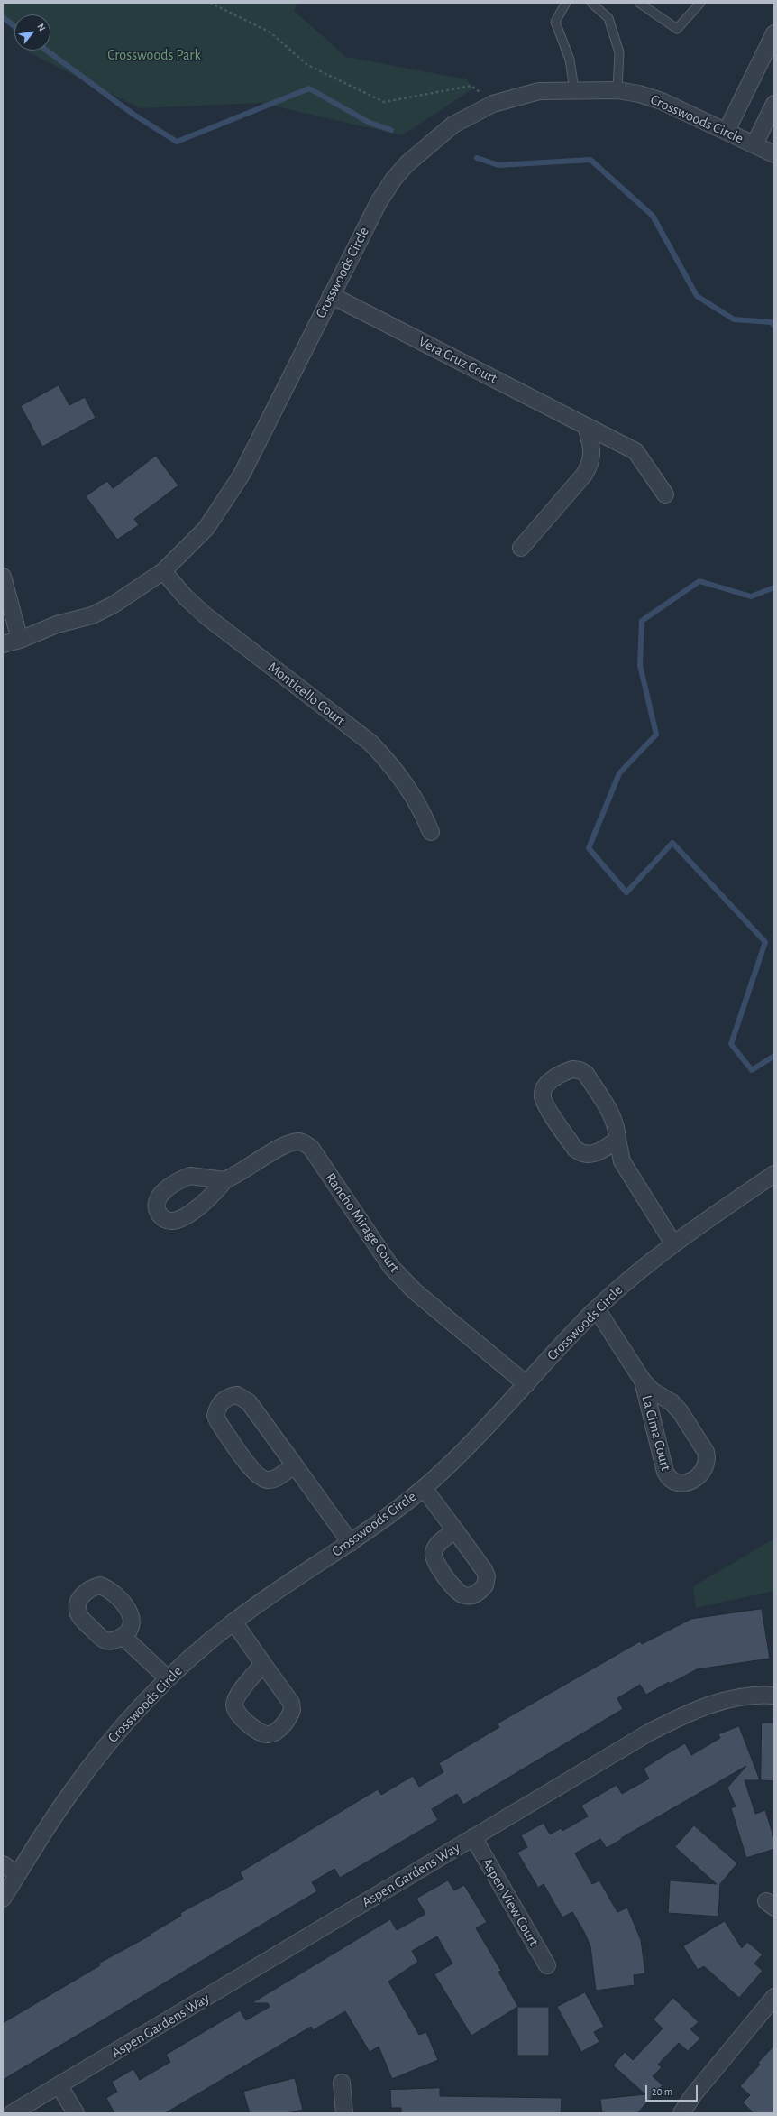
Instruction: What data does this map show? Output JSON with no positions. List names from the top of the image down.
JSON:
{
  "streets": {
    "street": [
      "Crosswoods Circle",
      "Vera Cruz Court",
      "Monticello Court",
      "Rancho Mirage Court",
      "La Cima Court",
      "Aspen Gardens Way",
      "Aspen View Court"
    ]
  },
  "crossings": [
    ["Crosswoods Circle", "Vera Cruz Court"],
    ["Crosswoods Circle", "Monticello Court"],
    ["Crosswoods Circle", "Rancho Mirage Court"],
    ["Crosswoods Circle", "La Cima Court"],
    ["Aspen Gardens Way", "Aspen View Court"]
  ],
  "parks": ["Crosswoods Park"],
  "scale_bar": "20 m",
  "north": "top right"
}
